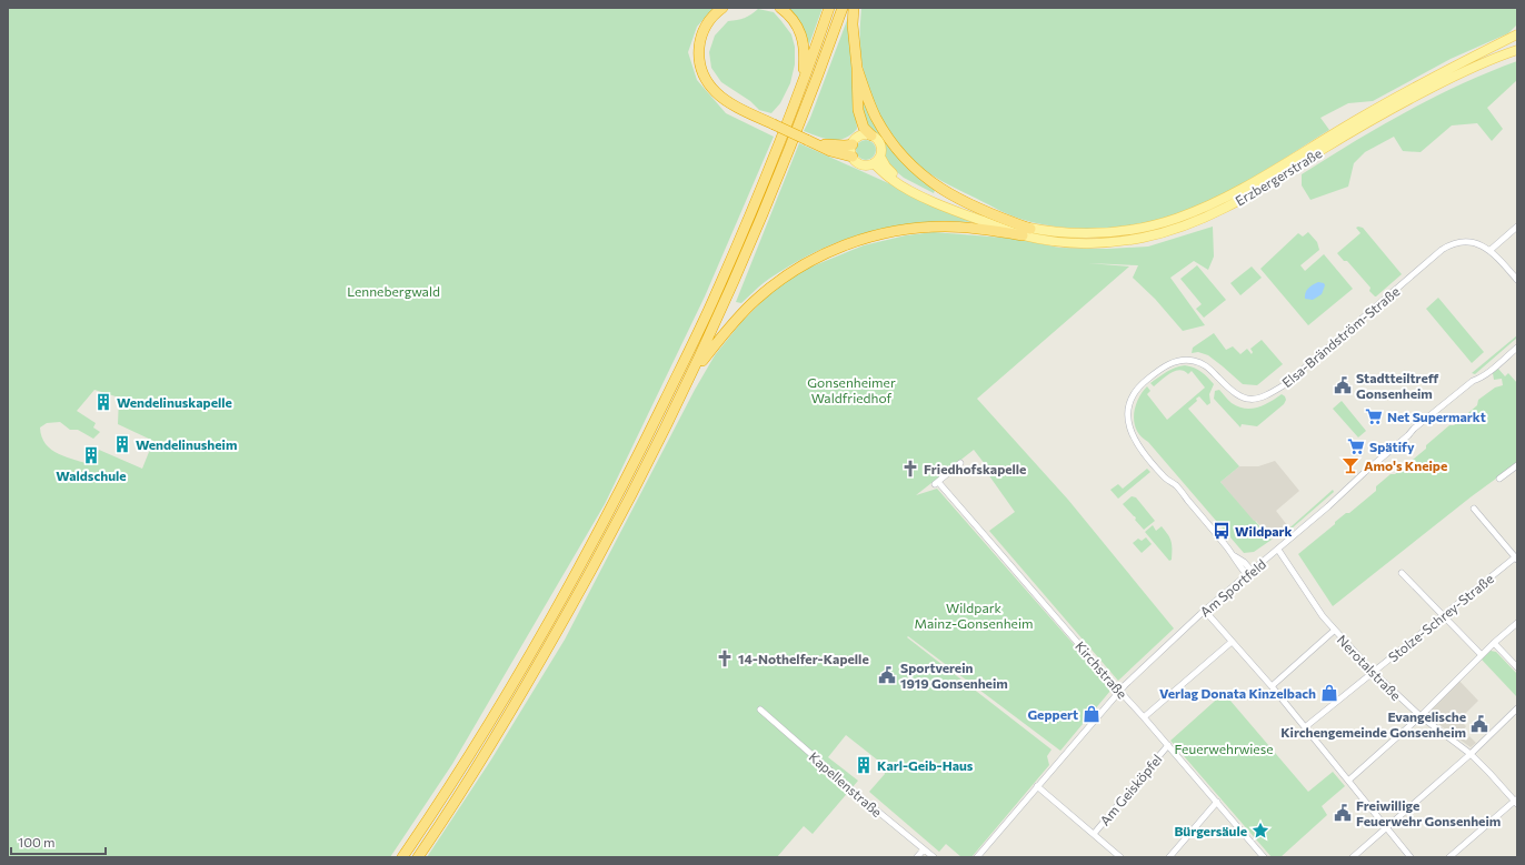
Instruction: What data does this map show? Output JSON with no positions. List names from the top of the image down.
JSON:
{
  "streets": {
    "main road": ["Erzbergerstraße"],
    "street": [
      "Elsa-Brändström-Straße",
      "Am Sportfeld",
      "Stolze-Schrey-Straße",
      "Nerotalstraße",
      "Kirchstraße",
      "Kapellenstraße",
      "Am Geisköpfel"
    ]
  },
  "crossings": [
    ["Elsa-Brändström-Straße", "Am Sportfeld"],
    ["Am Sportfeld", "Nerotalstraße"],
    ["Am Sportfeld", "Kirchstraße"],
    ["Stolze-Schrey-Straße", "Nerotalstraße"],
    ["Kirchstraße", "Am Geisköpfel"]
  ],
  "parks": [
    "Lennebergwald",
    "Gonsenheimer Waldfriedhof",
    "Wildpark Mainz-Gonsenheim",
    "Feuerwehrwiese"
  ],
  "places": {
    "public building": [
      "Stadtteiltreff Gonsenheim",
      "Sportverein 1919 Gonsenheim",
      "Evangelische Kirchengemeinde Gonsenheim",
      "Freiwillige Feuerwehr Gonsenheim"
    ],
    "building": [
      "Wendelinuskapelle",
      "Wendelinusheim",
      "Waldschule",
      "Karl-Geib-Haus"
    ],
    "supermarket": ["Net Supermarkt", "Spätify"],
    "bar": ["Amo's Kneipe"],
    "church": ["Friedhofskapelle", "14-Nothelfer-Kapelle"],
    "bus stop": ["Wildpark"],
    "shop": ["Verlag Donata Kinzelbach", "Geppert"],
    "place": ["Bürgersäule"]
  },
  "scale_bar": "100 m"
}
